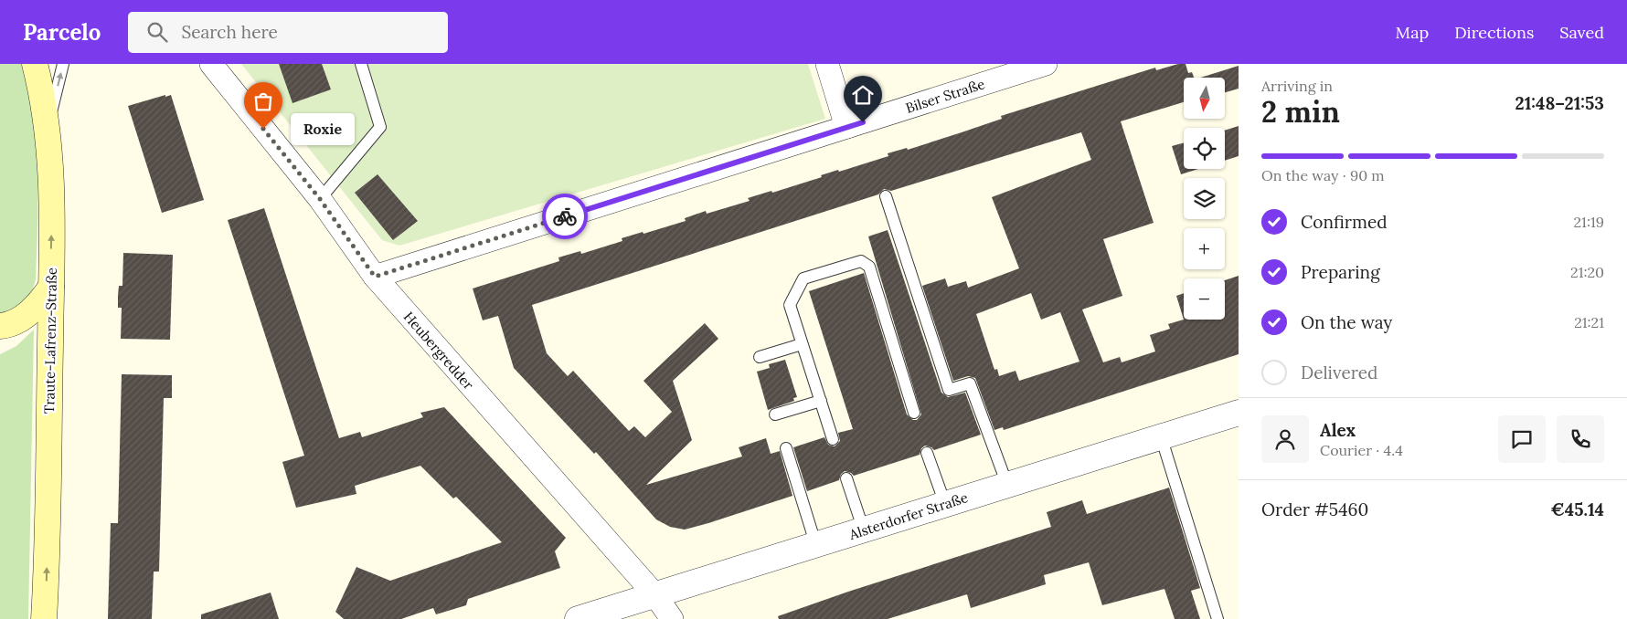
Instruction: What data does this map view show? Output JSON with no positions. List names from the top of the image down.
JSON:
{
  "streets": {
    "main road": ["Traute-Lafrenz-Straße"],
    "street": ["Bilser Straße", "Heubergredder", "Alsterdorfer Straße"]
  },
  "crossings": [
    ["Bilser Straße", "Heubergredder"],
    ["Heubergredder", "Alsterdorfer Straße"]
  ],
  "one_way": ["Traute-Lafrenz-Straße"],
  "places": ["Roxie"],
  "north": "bottom",
  "page": {
    "header": "Parcelo",
    "search": "Search here",
    "nav": ["Map", "Directions", "Saved"],
    "heading": ["2 min", "Arriving in", "21:48–21:53"],
    "panel": [
      "Alex",
      "Courier · 4.4",
      "Order #5460",
      "€45.14"
    ],
    "map_buttons": ["+", "−"],
    "bubble": "Roxie",
    "bar": "On the way · 90 m",
    "list": [
      ["Confirmed", "21:19"],
      ["Preparing", "21:20"],
      ["On the way", "21:21"],
      "Delivered"
    ]
  }
}
